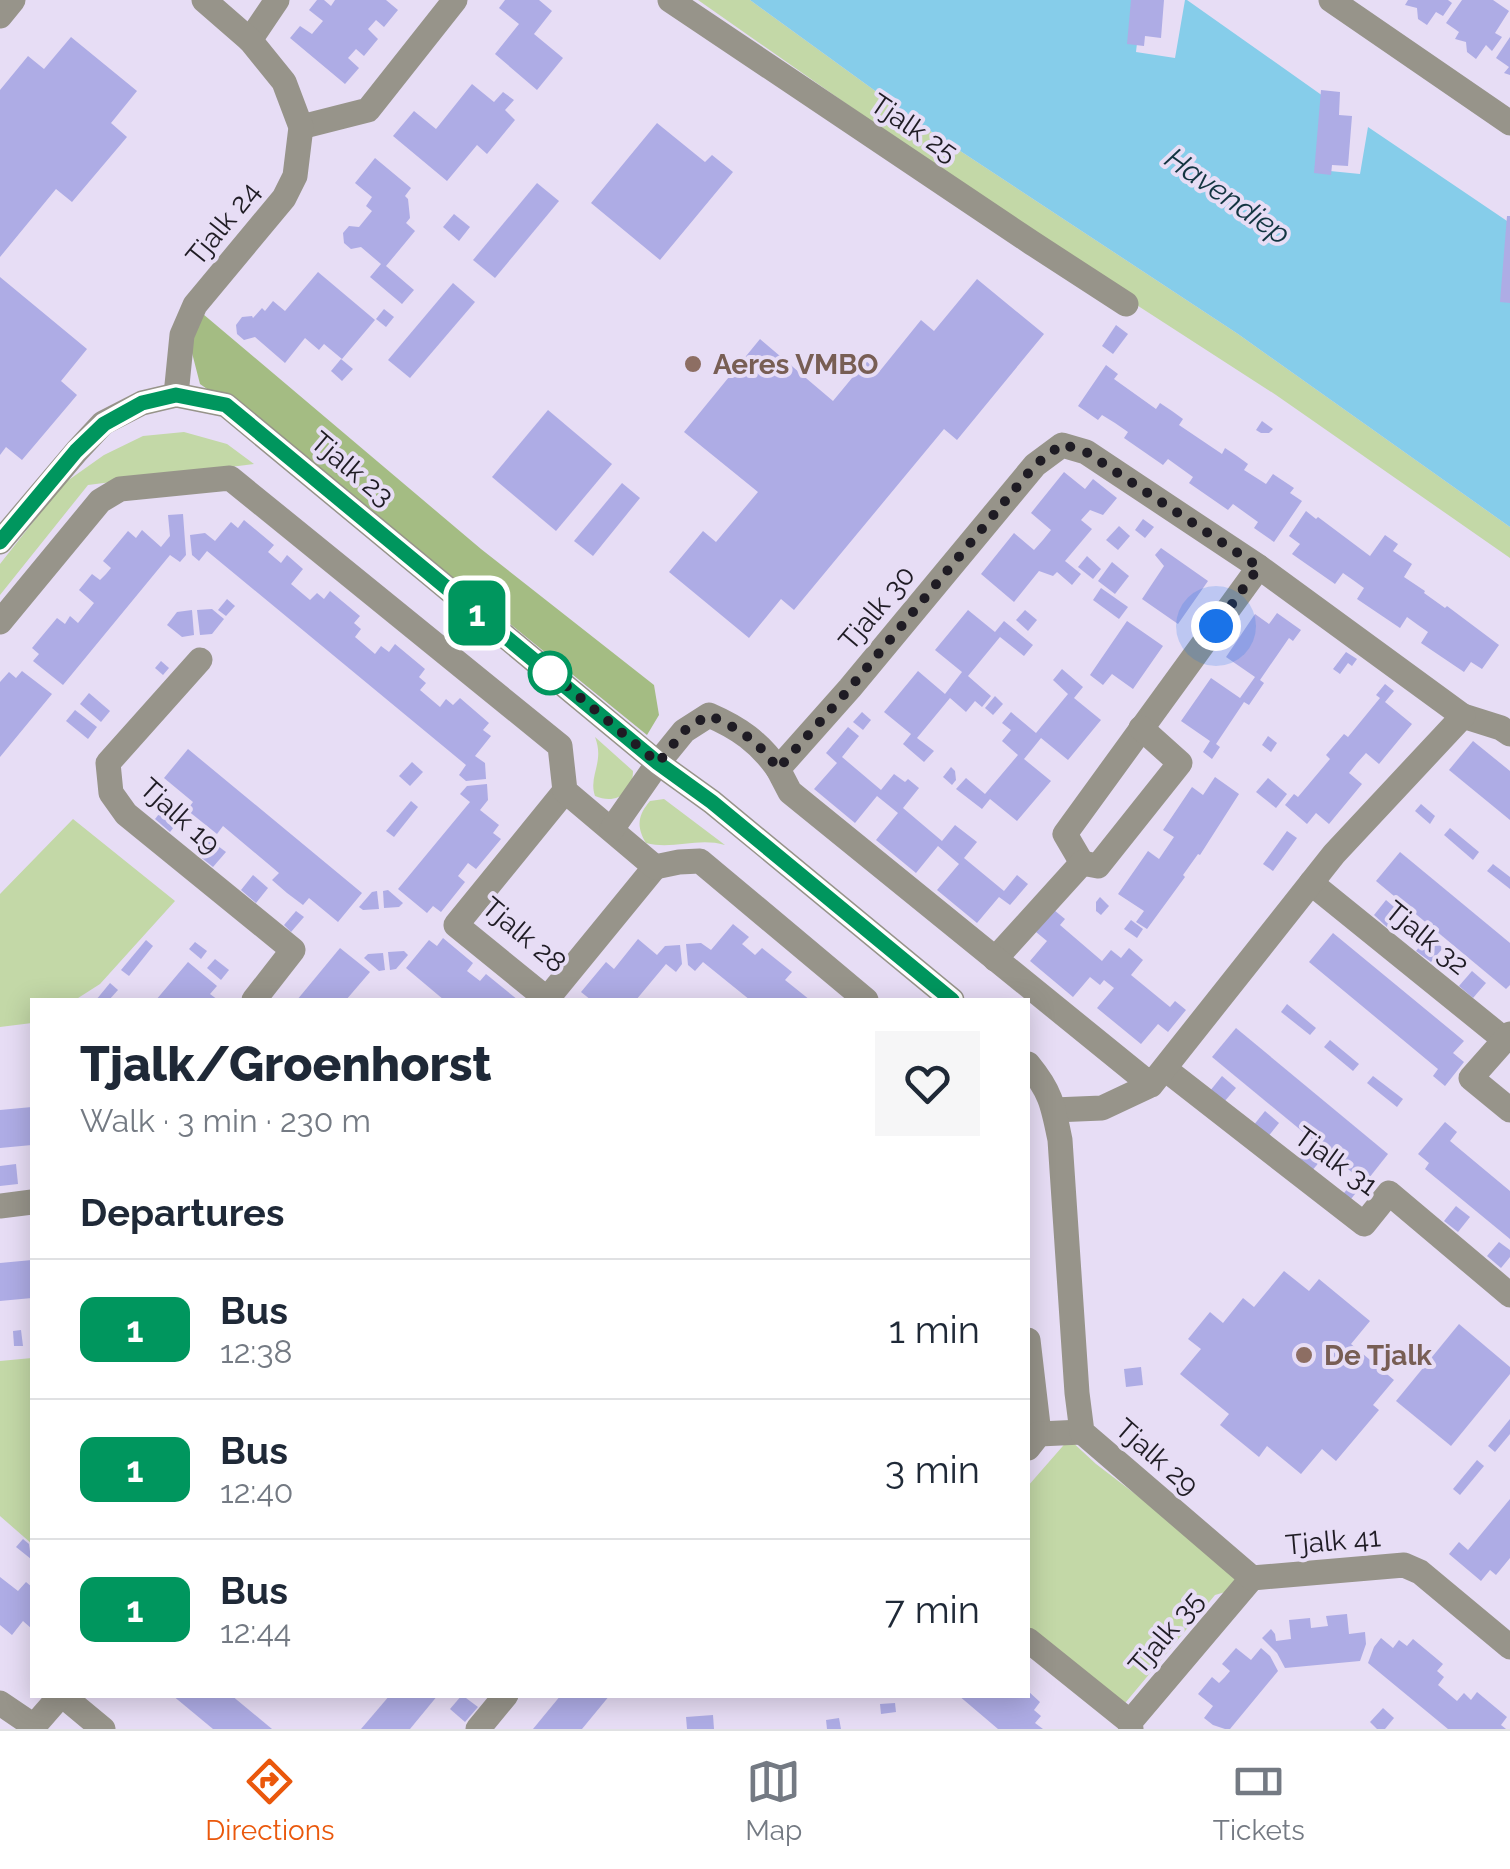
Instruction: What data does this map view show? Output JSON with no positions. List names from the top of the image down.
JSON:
{
  "streets": {
    "street": [
      "Tjalk 25",
      "Tjalk 24",
      "Tjalk 23",
      "Tjalk 30",
      "Tjalk 19",
      "Tjalk 28",
      "Tjalk 32",
      "Tjalk 31",
      "Tjalk 29",
      "Tjalk 41",
      "Tjalk 35"
    ]
  },
  "crossings": [
    ["Tjalk 24", "Tjalk 23"],
    ["Tjalk 29", "Tjalk 41"],
    ["Tjalk 29", "Tjalk 35"],
    ["Tjalk 41", "Tjalk 35"]
  ],
  "water": ["Havendiep"],
  "places": ["Aeres VMBO", "De Tjalk"],
  "lines": ["bus line 1"],
  "page": {
    "on_map": "1",
    "heading": [
      ["Tjalk/Groenhorst", "Walk · 3 min · 230 m"],
      "Departures"
    ],
    "list": [
      {
        "mark": "1",
        "name": "Bus",
        "note": "12:38",
        "value": "1 min"
      },
      {
        "mark": "1",
        "name": "Bus",
        "note": "12:40",
        "value": "3 min"
      },
      {
        "mark": "1",
        "name": "Bus",
        "note": "12:44",
        "value": "7 min"
      }
    ],
    "tabs": ["Directions", "Map", "Tickets"]
  }
}
